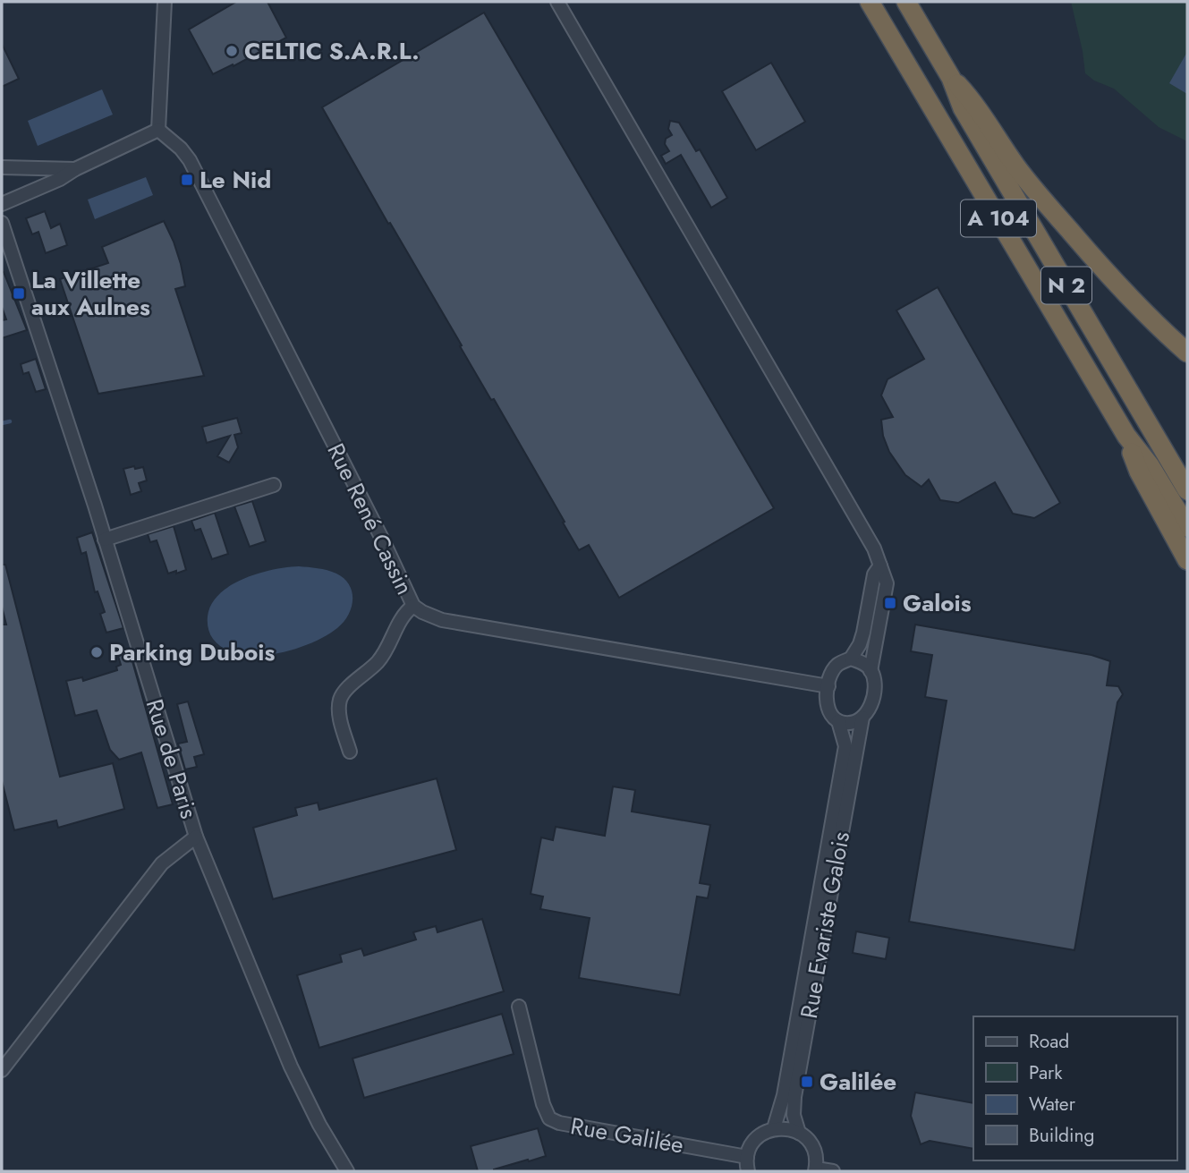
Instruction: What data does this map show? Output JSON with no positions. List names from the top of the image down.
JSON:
{
  "streets": {
    "highway": ["A 104", "N 2"],
    "street": [
      "Rue René Cassin",
      "Rue de Paris",
      "Rue Evariste Galois",
      "Rue Galilée"
    ]
  },
  "crossings": [
    ["A 104", "N 2"],
    ["Rue René Cassin", "Rue Evariste Galois"]
  ],
  "places": {
    "other": ["CELTIC S.A.R.L.", "Parking Dubois"],
    "transit": [
      "Le Nid",
      "La Villette aux Aulnes",
      "Galois",
      "Galilée"
    ]
  },
  "legend": [
    "Road",
    "Park",
    "Water",
    "Building"
  ]
}
